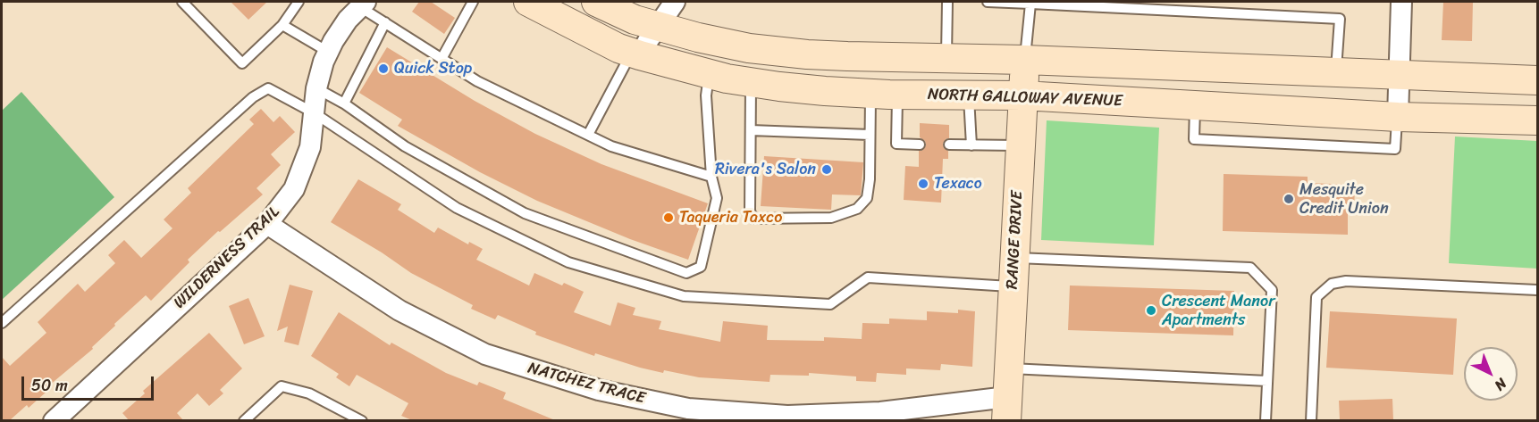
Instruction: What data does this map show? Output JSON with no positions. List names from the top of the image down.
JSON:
{
  "streets": {
    "main road": ["NORTH GALLOWAY AVENUE", "RANGE DRIVE"],
    "street": ["WILDERNESS TRAIL", "NATCHEZ TRACE"]
  },
  "crossings": [
    ["NORTH GALLOWAY AVENUE", "RANGE DRIVE"],
    ["RANGE DRIVE", "NATCHEZ TRACE"],
    ["WILDERNESS TRAIL", "NATCHEZ TRACE"]
  ],
  "places": [
    "Quick Stop",
    "Rivera's Salon",
    "Texaco",
    "Mesquite Credit Union",
    "Taqueria Taxco",
    "Crescent Manor Apartments"
  ],
  "scale_bar": "50 m",
  "north": "bottom right"
}
